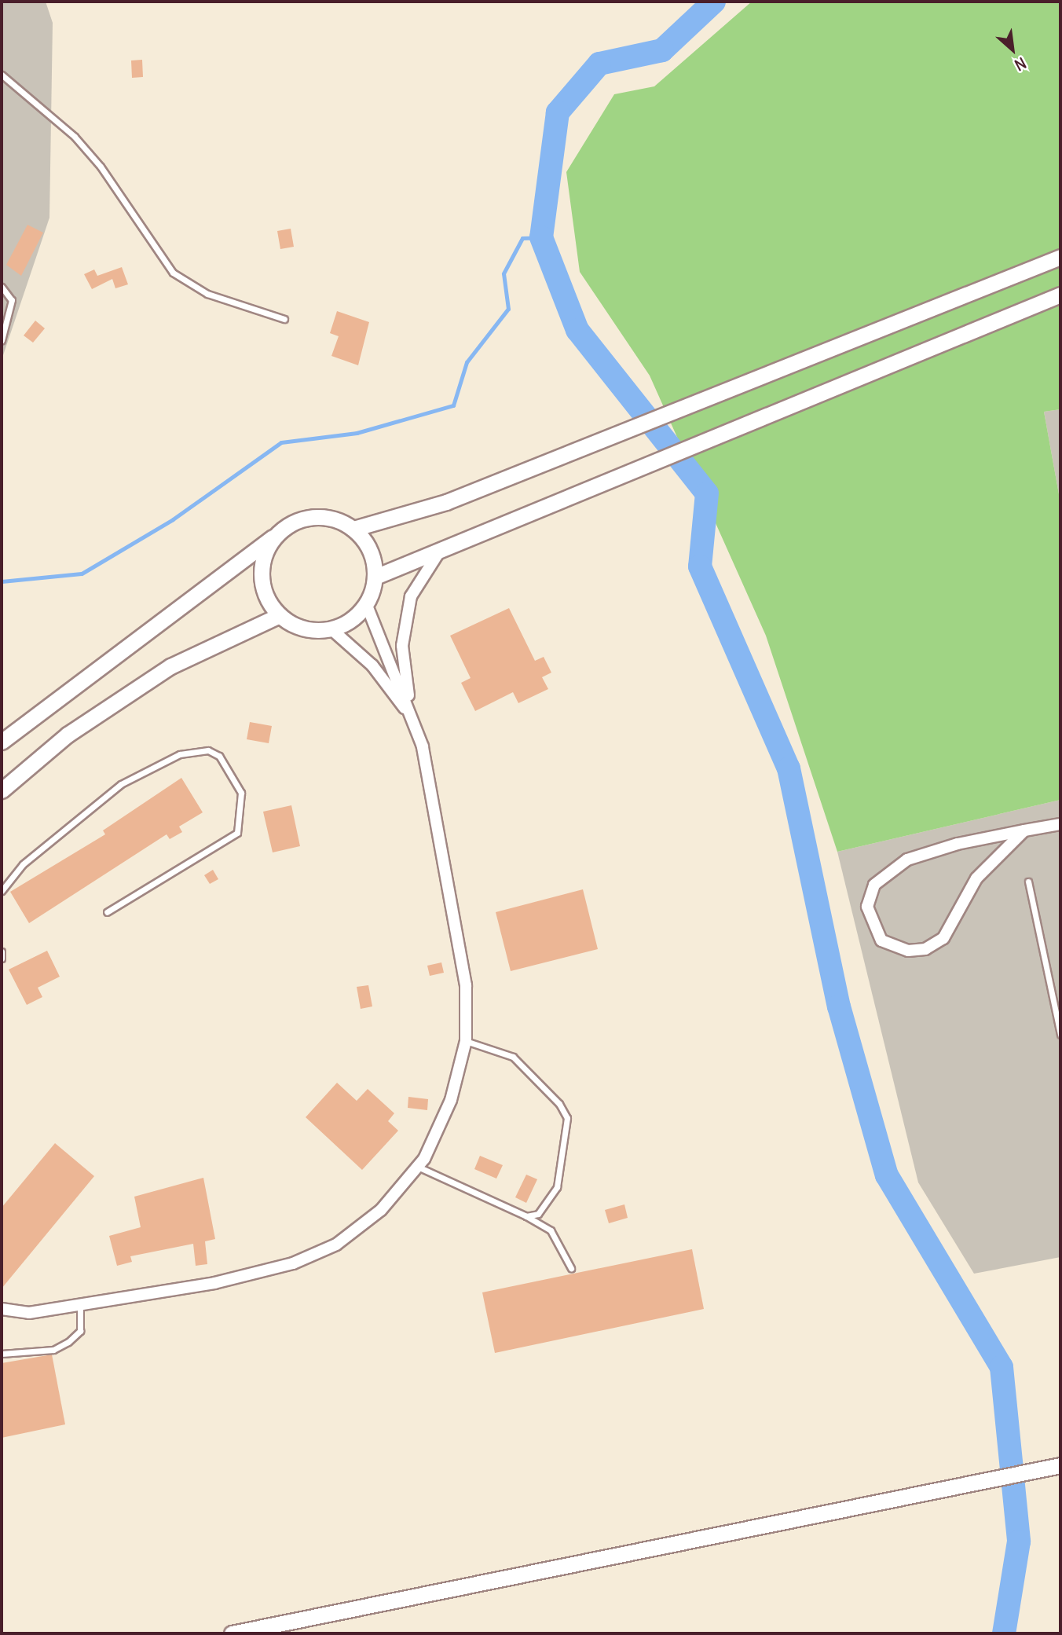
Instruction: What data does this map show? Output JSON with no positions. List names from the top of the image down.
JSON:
{
  "north": "bottom right"
}
